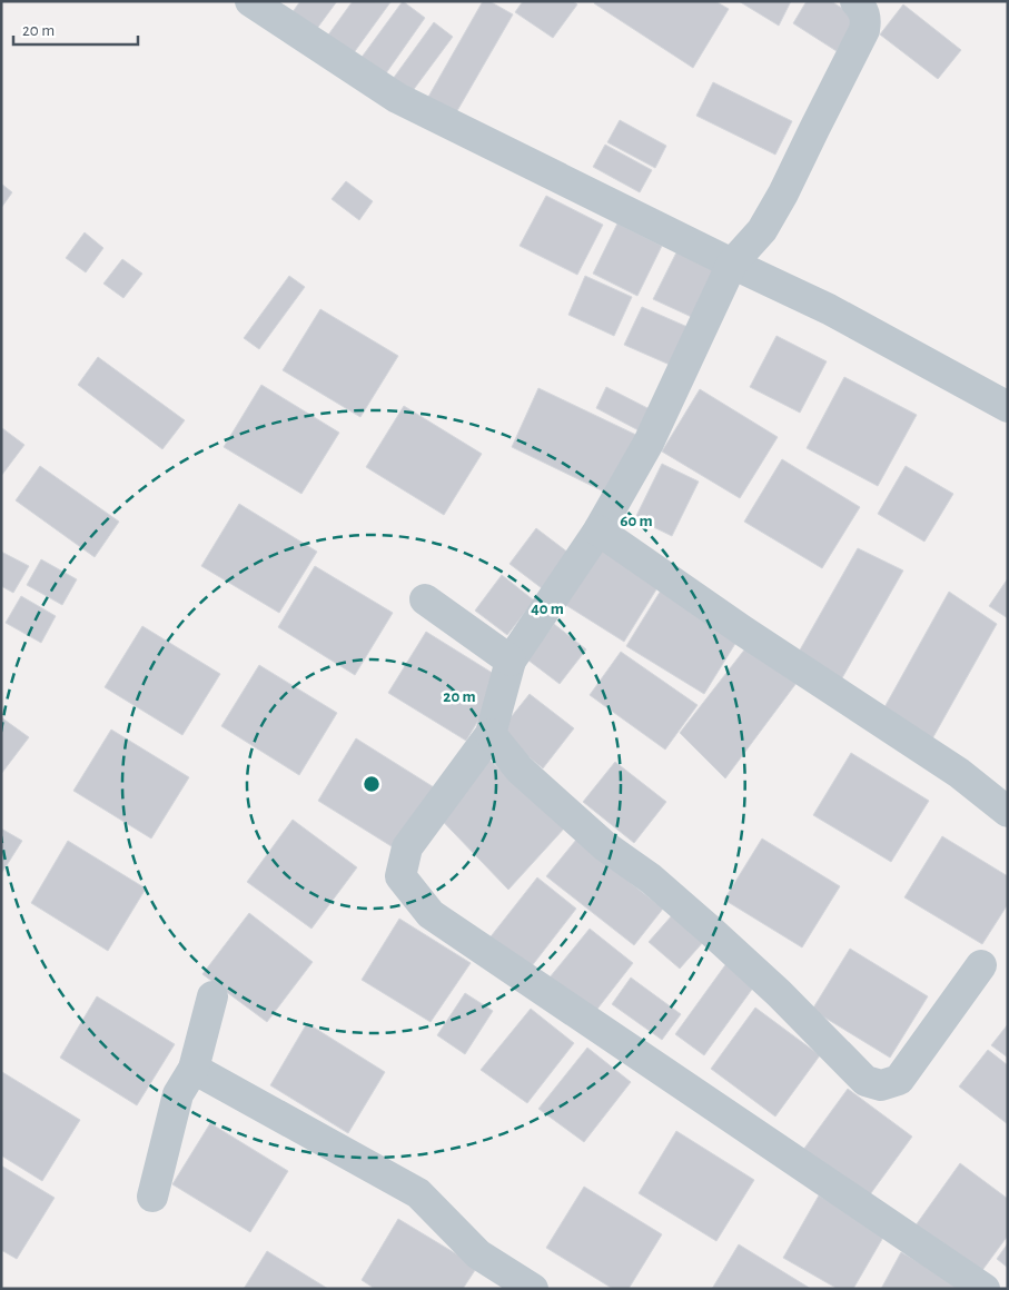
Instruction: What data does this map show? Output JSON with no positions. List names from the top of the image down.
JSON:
{
  "scale_bar": "20 m",
  "rings": ["60 m", "40 m", "20 m"]
}
